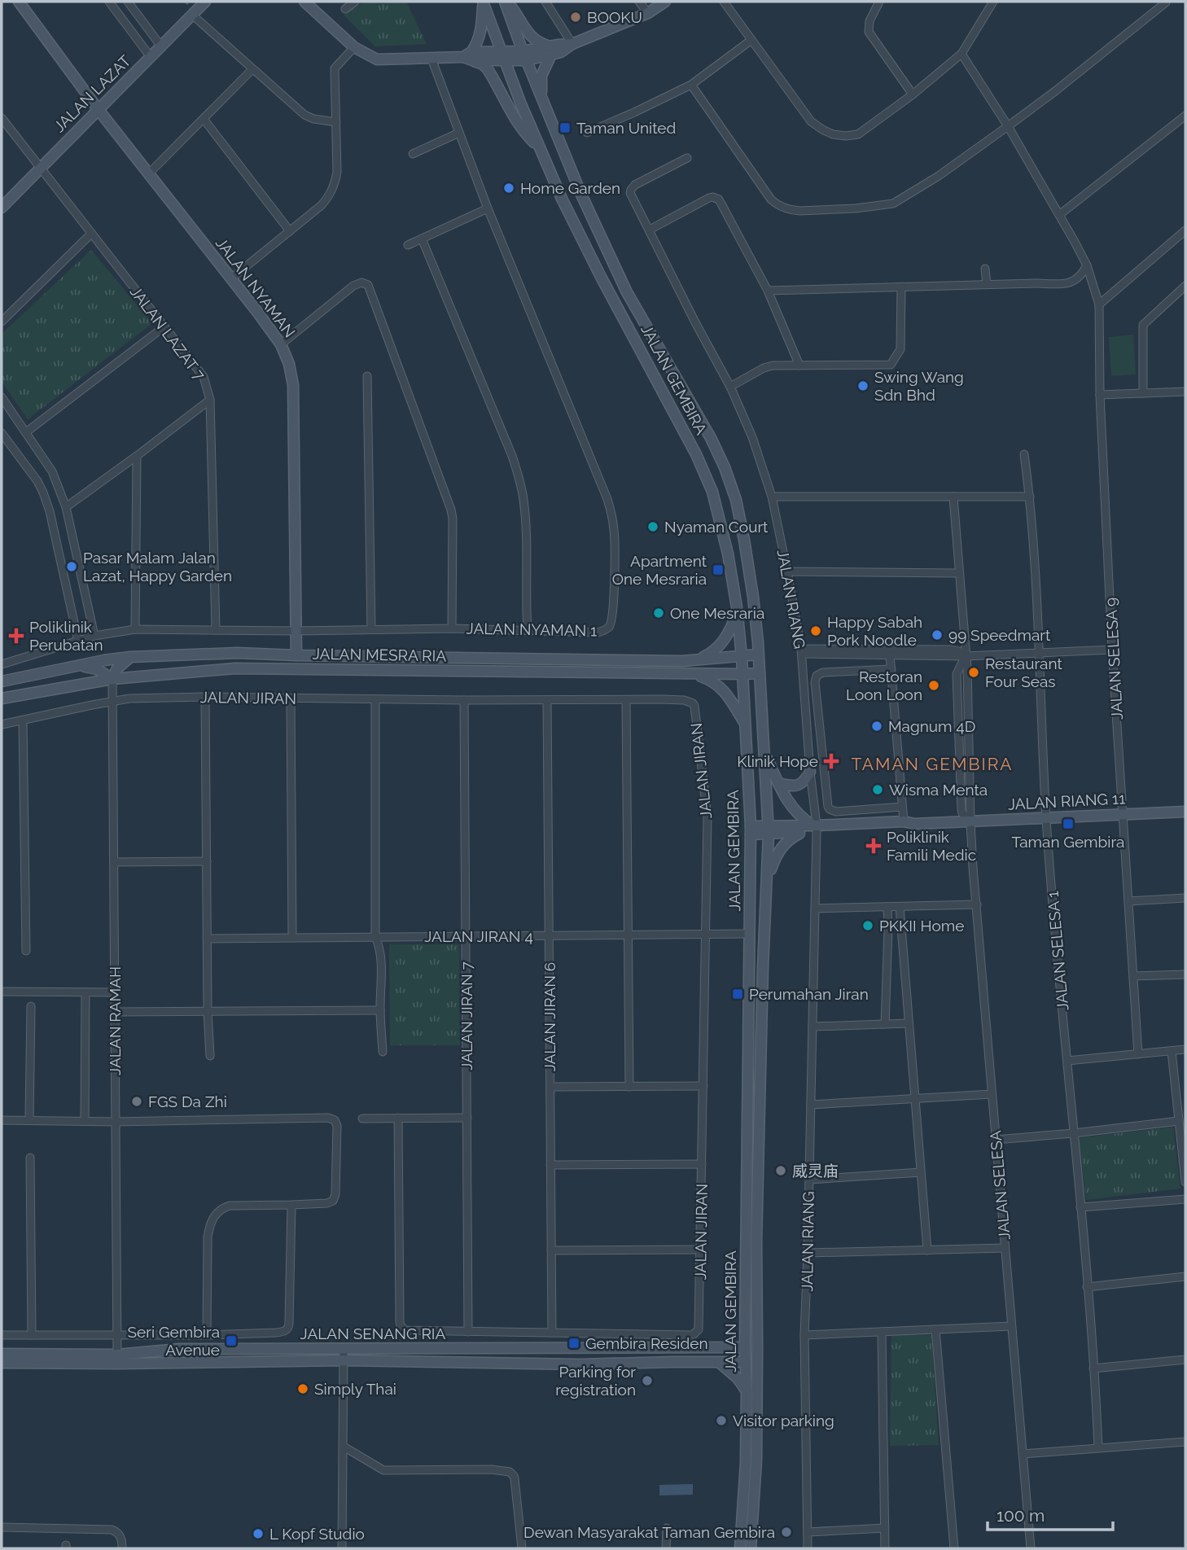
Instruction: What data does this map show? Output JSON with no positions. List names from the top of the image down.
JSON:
{
  "streets": {
    "main road": [
      "JALAN LAZAT",
      "JALAN NYAMAN",
      "JALAN GEMBIRA",
      "JALAN MESRA RIA",
      "JALAN RIANG 11",
      "JALAN SENANG RIA"
    ],
    "street": [
      "JALAN LAZAT 7",
      "JALAN RIANG",
      "JALAN NYAMAN 1",
      "JALAN SELESA 9",
      "JALAN JIRAN",
      "JALAN JIRAN 4",
      "JALAN SELESA 1",
      "JALAN JIRAN 7",
      "JALAN JIRAN 6",
      "JALAN RAMAH",
      "JALAN SELESA"
    ]
  },
  "crossings": [
    ["JALAN LAZAT", "JALAN NYAMAN"],
    ["JALAN LAZAT", "JALAN LAZAT 7"],
    ["JALAN NYAMAN", "JALAN NYAMAN 1"],
    ["JALAN NYAMAN", "JALAN MESRA RIA"],
    ["JALAN LAZAT 7", "JALAN NYAMAN 1"],
    ["JALAN GEMBIRA", "JALAN MESRA RIA"],
    ["JALAN GEMBIRA", "JALAN RIANG 11"],
    ["JALAN GEMBIRA", "JALAN JIRAN 4"],
    ["JALAN GEMBIRA", "JALAN SENANG RIA"],
    ["JALAN RIANG", "JALAN RIANG 11"],
    ["JALAN MESRA RIA", "JALAN RAMAH"],
    ["JALAN SELESA 9", "JALAN RIANG 11"],
    ["JALAN JIRAN", "JALAN JIRAN 4"],
    ["JALAN JIRAN", "JALAN JIRAN 7"],
    ["JALAN JIRAN", "JALAN JIRAN 6"],
    ["JALAN JIRAN", "JALAN RAMAH"],
    ["JALAN RIANG 11", "JALAN SELESA 1"],
    ["JALAN RIANG 11", "JALAN SELESA"],
    ["JALAN JIRAN 4", "JALAN JIRAN 7"],
    ["JALAN JIRAN 4", "JALAN JIRAN 6"],
    ["JALAN RAMAH", "JALAN SENANG RIA"]
  ],
  "districts": ["TAMAN GEMBIRA"],
  "places": {
    "other": [
      "BOOKU",
      "Home Garden",
      "Swing Wang Sdn Bhd",
      "Nyaman Court",
      "Pasar Malam Jalan Lazat, Happy Garden",
      "One Mesraria",
      "Happy Sabah Pork Noodle",
      "99 Speedmart",
      "Restaurant Four Seas",
      "Restoran Loon Loon",
      "Magnum 4D",
      "Wisma Menta",
      "PKKII Home",
      "FGS Da Zhi",
      "威灵庙",
      "Parking for registration",
      "Simply Thai",
      "Visitor parking",
      "Dewan Masyarakat Taman Gembira",
      "L Kopf Studio"
    ],
    "transit": [
      "Taman United",
      "Apartment One Mesraria",
      "Taman Gembira",
      "Perumahan Jiran",
      "Seri Gembira Avenue",
      "Gembira Residen"
    ],
    "health": ["Poliklinik Perubatan", "Klinik Hope", "Poliklinik Famili Medic"]
  },
  "scale_bar": "100 m"
}
